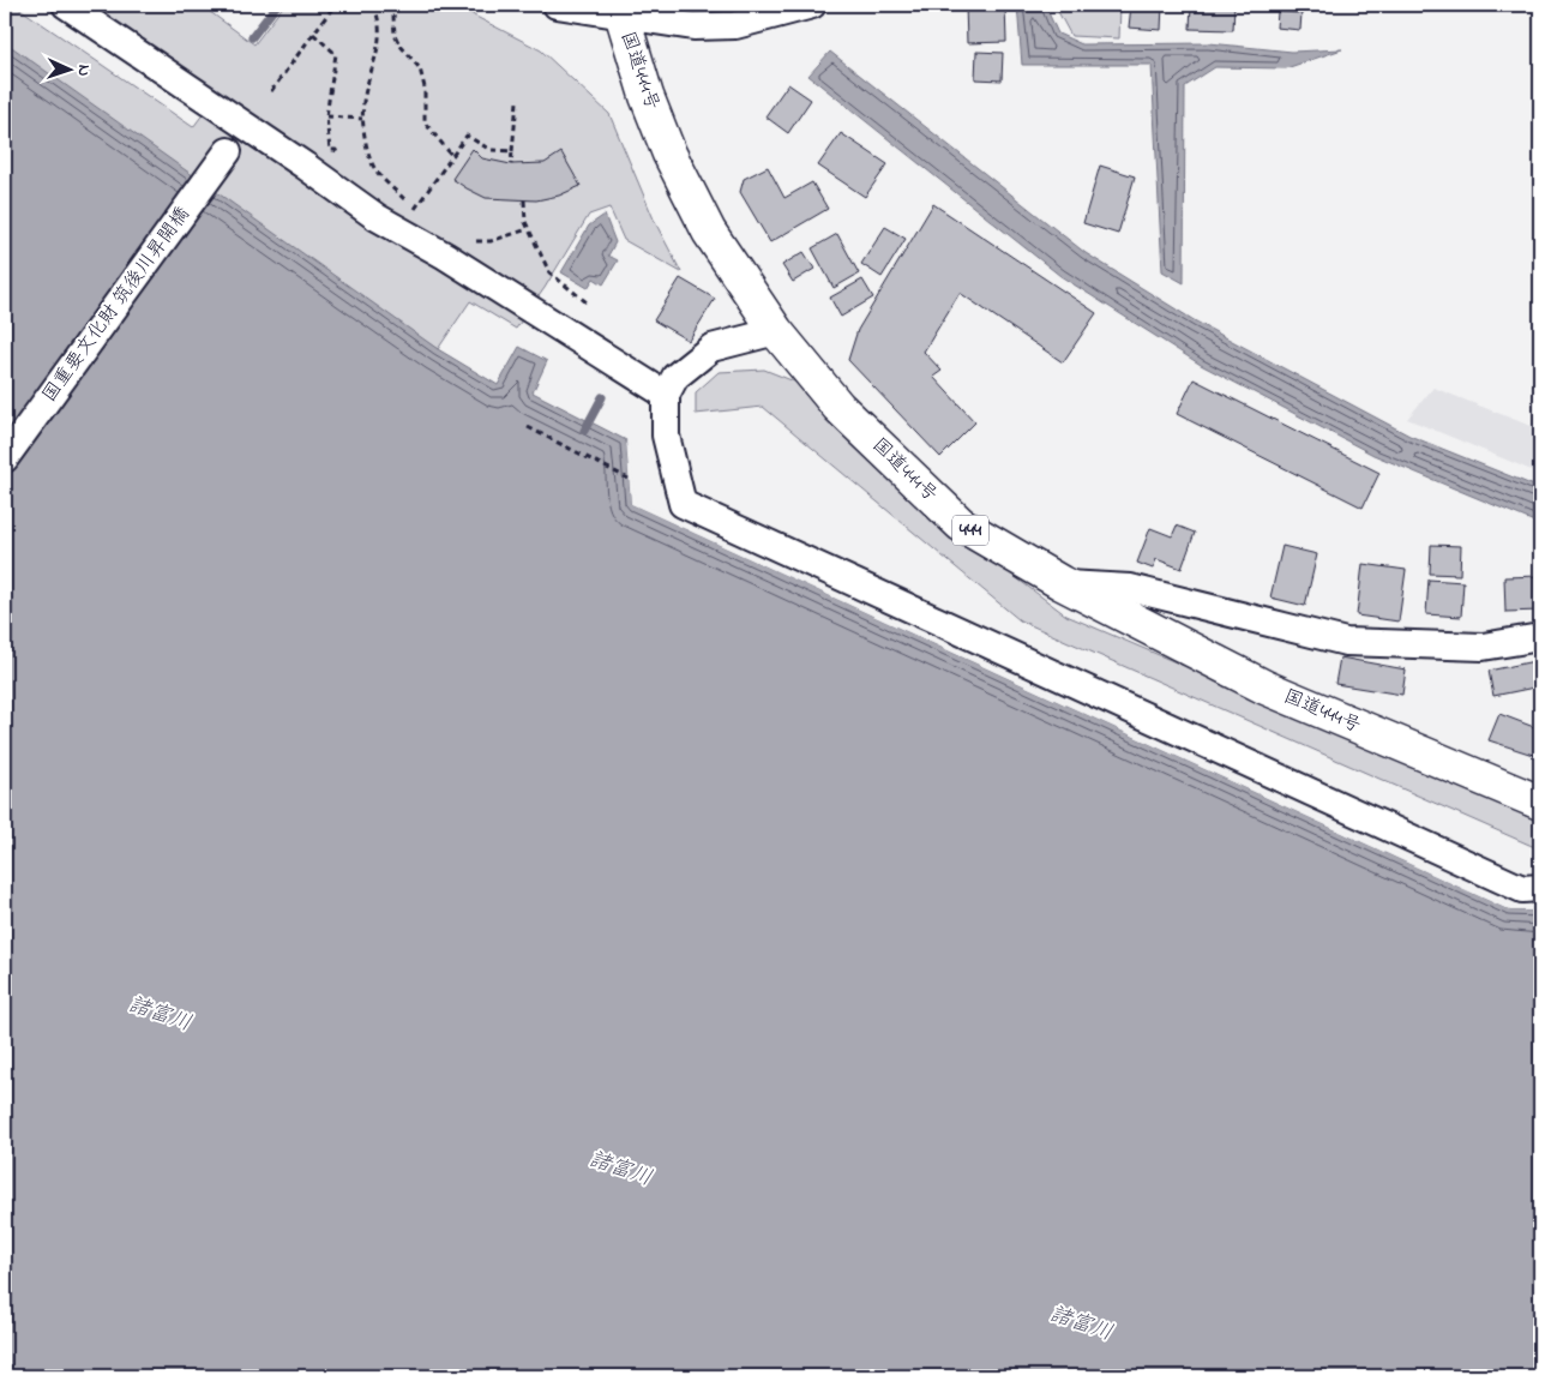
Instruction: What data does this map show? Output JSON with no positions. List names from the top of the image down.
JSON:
{
  "streets": {
    "highway": ["国道444号", "444"],
    "street": ["国重要文化財 筑後川昇開橋"]
  },
  "water": ["諸富川"],
  "north": "right"
}
